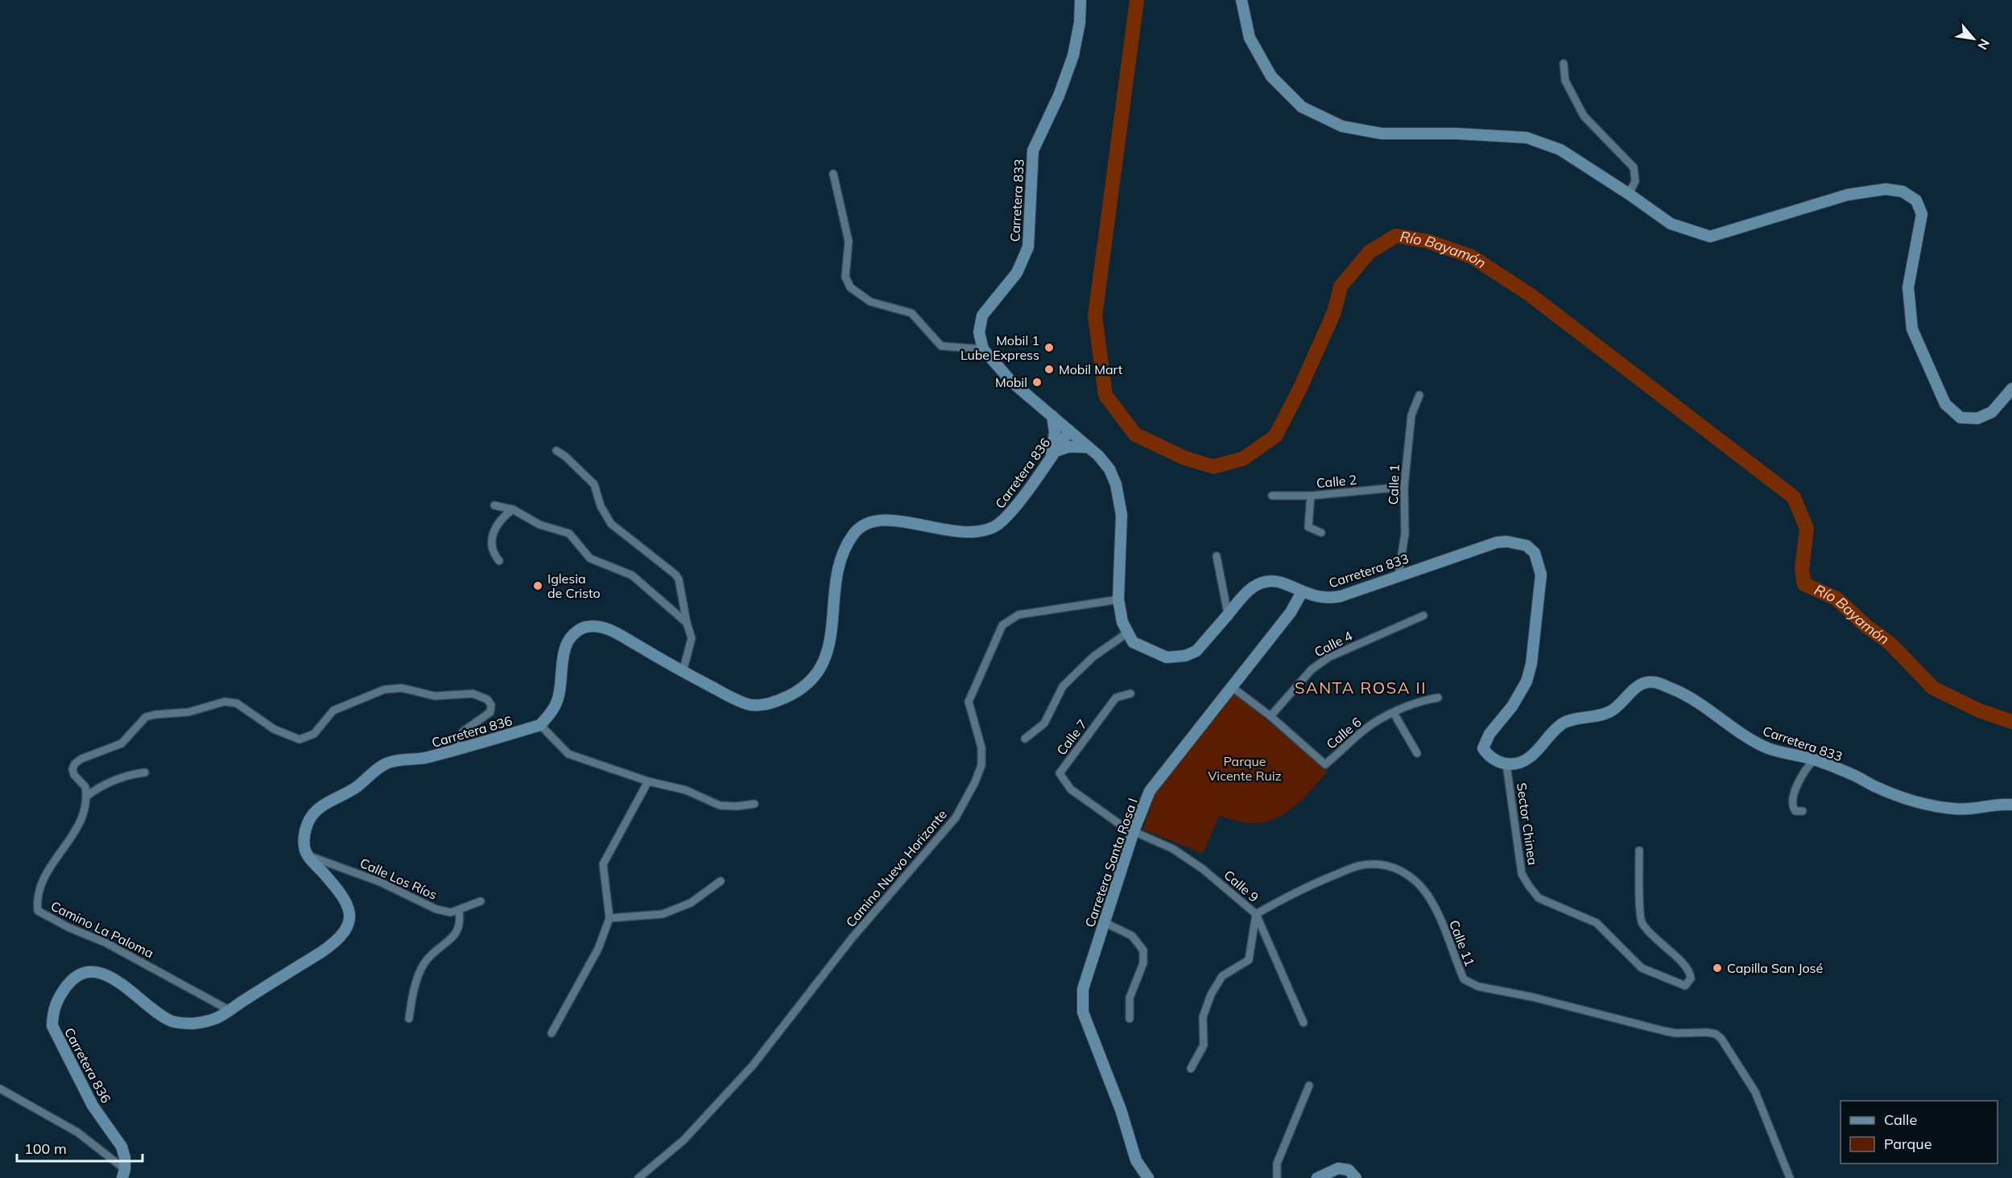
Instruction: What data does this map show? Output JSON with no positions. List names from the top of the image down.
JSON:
{
  "streets": {
    "street": [
      "Carretera 833",
      "Carretera 836",
      "Calle 2",
      "Calle 1",
      "Calle 4",
      "Calle 6",
      "Calle 7",
      "Sector Chinea",
      "Carretera Santa Rosa I",
      "Camino Nuevo Horizonte",
      "Calle Los Ríos",
      "Calle 9",
      "Camino La Paloma",
      "Calle 11"
    ]
  },
  "crossings": [
    ["Carretera 833", "Carretera 836"],
    ["Carretera 833", "Calle 1"],
    ["Carretera 833", "Sector Chinea"],
    ["Carretera 833", "Carretera Santa Rosa I"],
    ["Carretera 833", "Camino Nuevo Horizonte"],
    ["Carretera 836", "Calle Los Ríos"],
    ["Carretera 836", "Camino La Paloma"],
    ["Calle 2", "Calle 1"],
    ["Calle 4", "Calle 6"],
    ["Calle 6", "Carretera Santa Rosa I"],
    ["Calle 7", "Carretera Santa Rosa I"],
    ["Calle 7", "Calle 9"],
    ["Carretera Santa Rosa I", "Calle 9"],
    ["Calle 9", "Calle 11"]
  ],
  "districts": ["SANTA ROSA II"],
  "water": ["Río Bayamón"],
  "parks": ["Parque Vicente Ruiz"],
  "places": [
    "Mobil 1 Lube Express",
    "Mobil Mart",
    "Mobil",
    "Iglesia de Cristo",
    "Capilla San José"
  ],
  "legend": ["Calle", "Parque"],
  "scale_bar": "100 m",
  "north": "bottom right"
}
